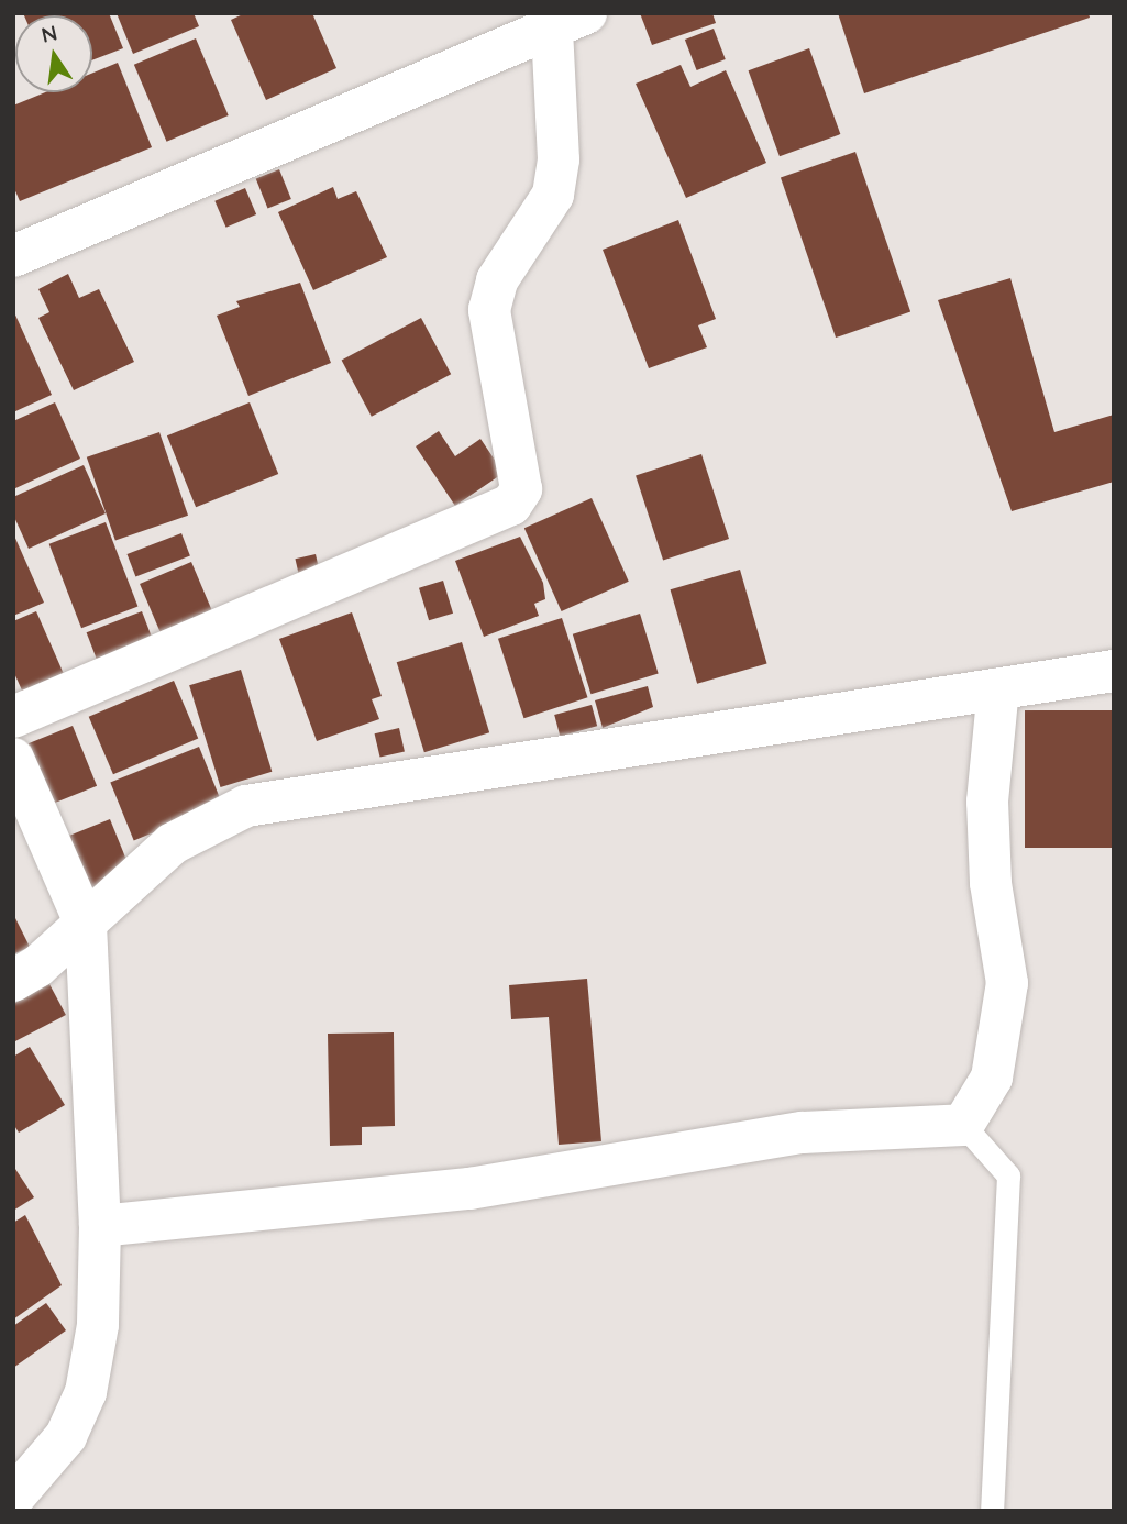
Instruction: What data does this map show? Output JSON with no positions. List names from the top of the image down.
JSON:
{
  "north": "top"
}
